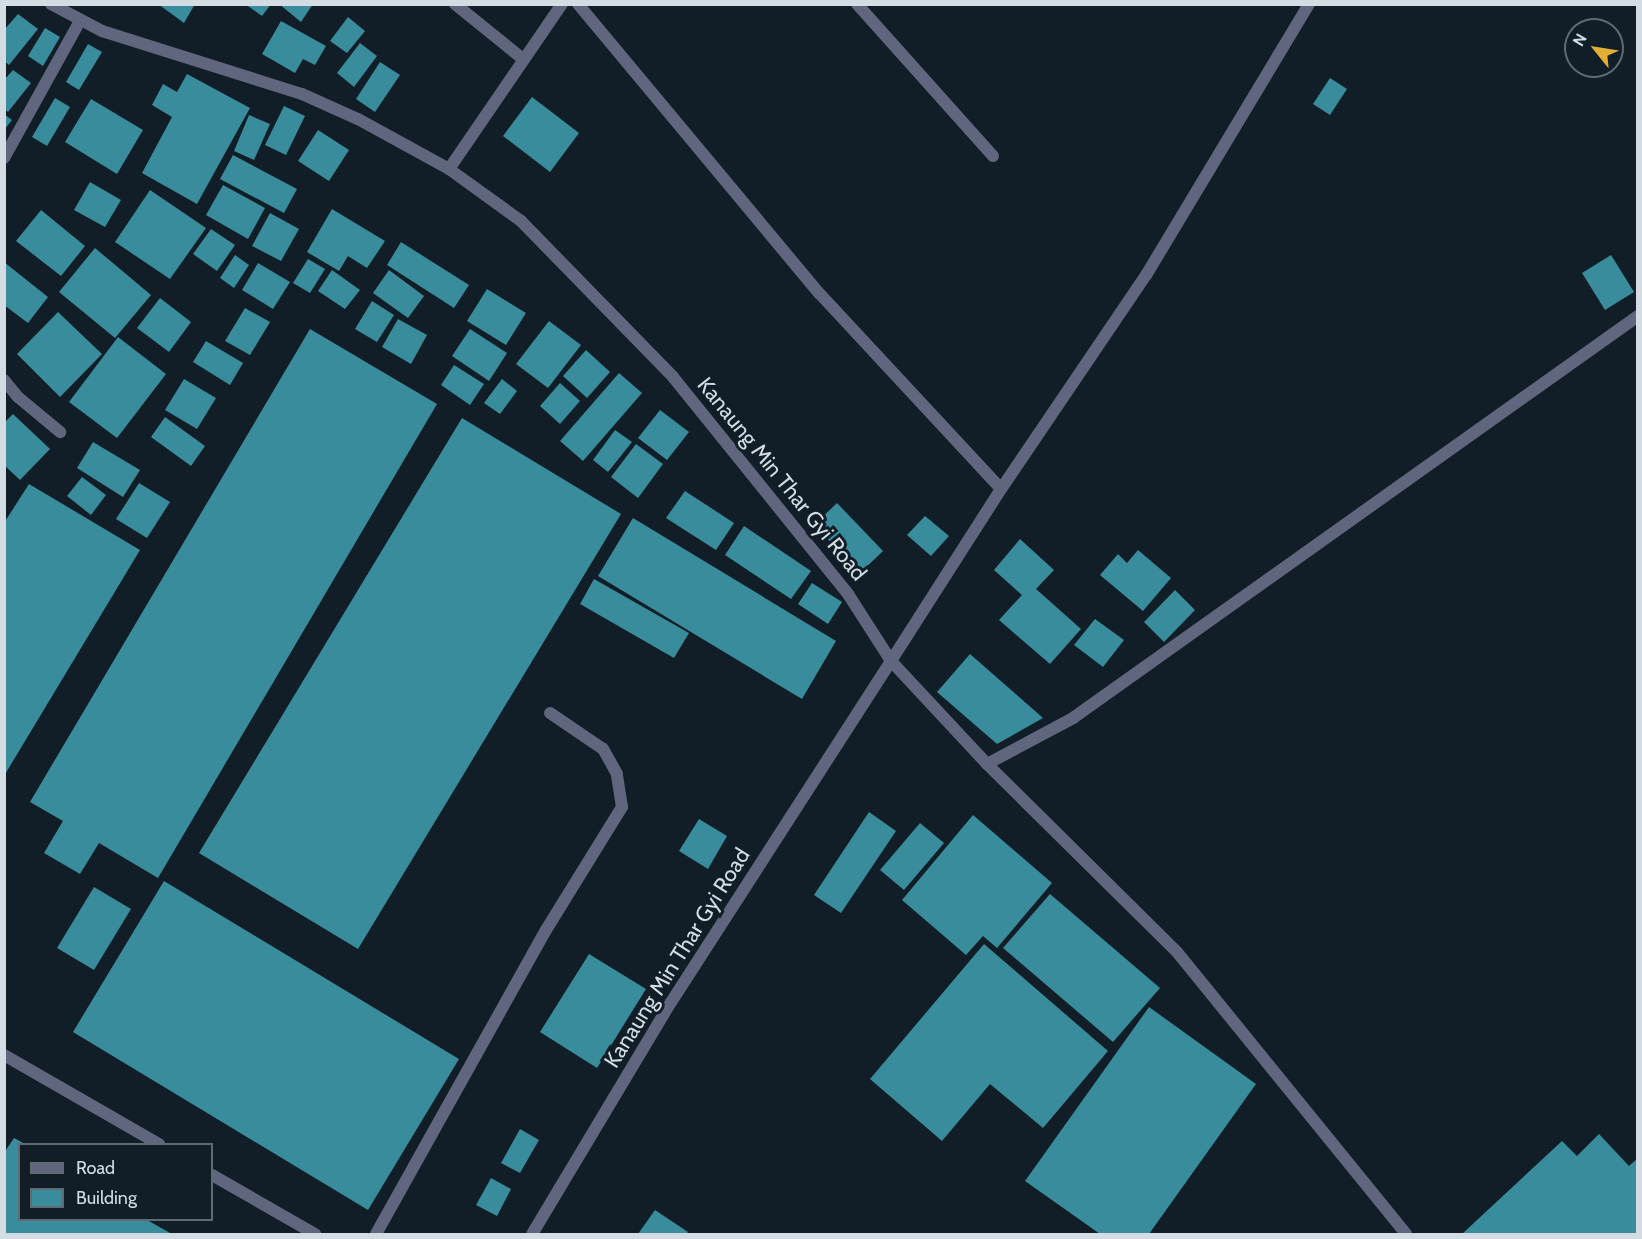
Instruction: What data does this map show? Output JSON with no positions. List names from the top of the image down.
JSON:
{
  "streets": {
    "street": ["Kanaung Min Thar Gyi Road"]
  },
  "legend": ["Road", "Building"],
  "north": "top left"
}
